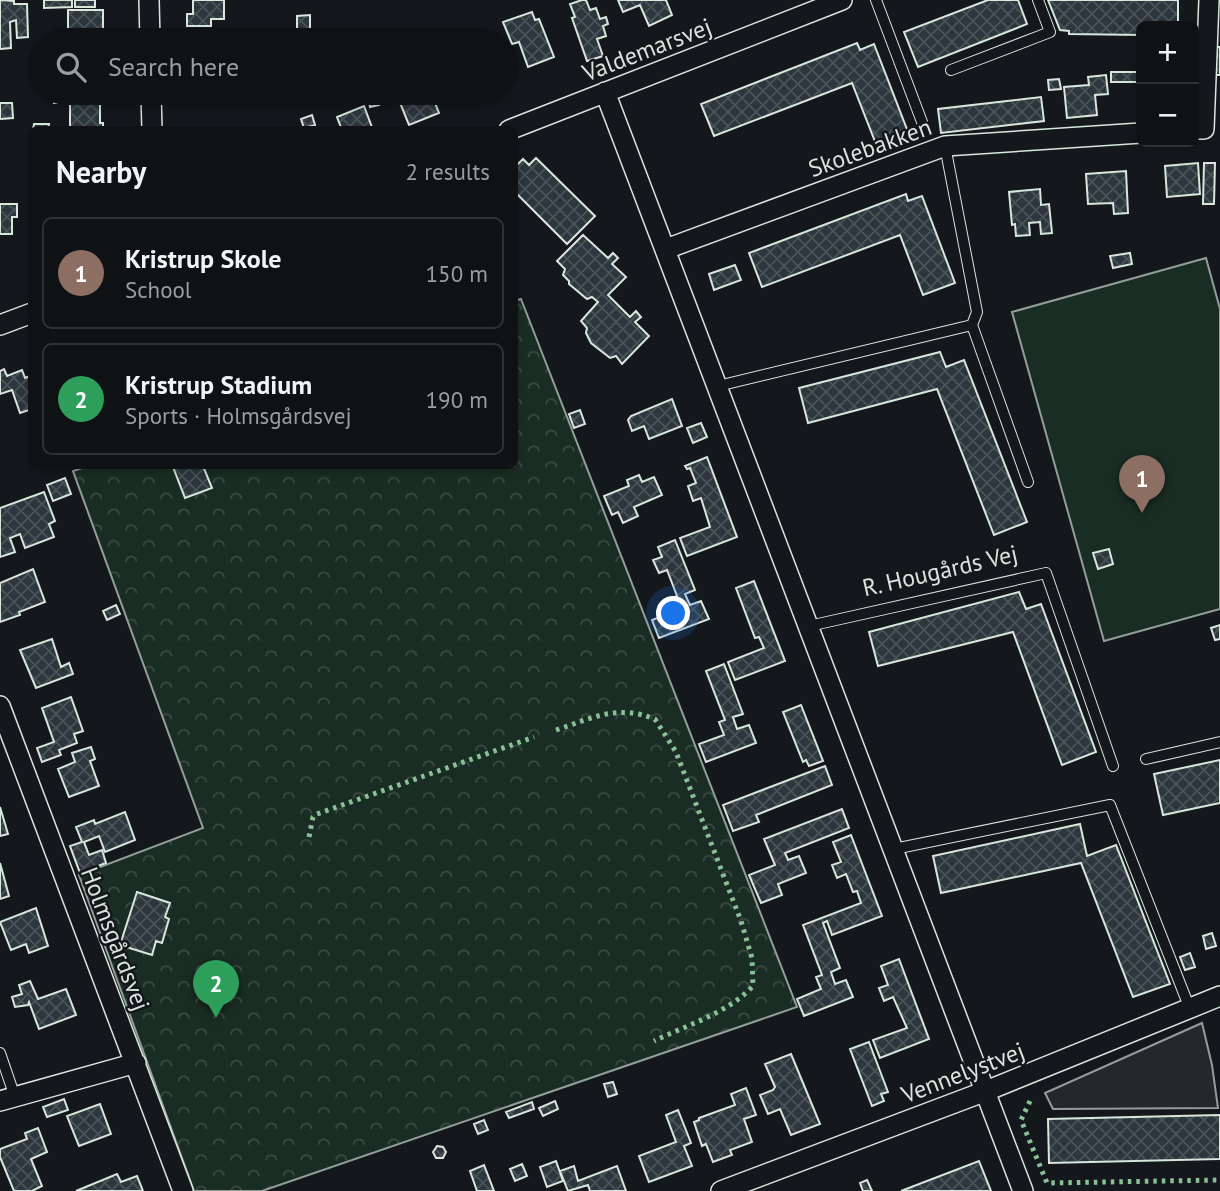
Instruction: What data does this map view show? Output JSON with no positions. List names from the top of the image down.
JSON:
{
  "streets": {
    "street": [
      "Valdemarsvej",
      "Skolebakken",
      "Holmsgårdsvej",
      "Vennelystvej"
    ],
    "lane": ["R. Hougårds Vej"]
  },
  "page": {
    "map_buttons": ["+", "−"],
    "search": "Search here",
    "heading": ["Nearby", "2 results"],
    "list": [
      {
        "mark": "1",
        "name": "Kristrup Skole",
        "note": "School",
        "value": "150 m"
      },
      {
        "mark": "2",
        "name": "Kristrup Stadium",
        "note": "Sports · Holmsgårdsvej",
        "value": "190 m"
      }
    ],
    "pins": ["1", "2"]
  }
}
